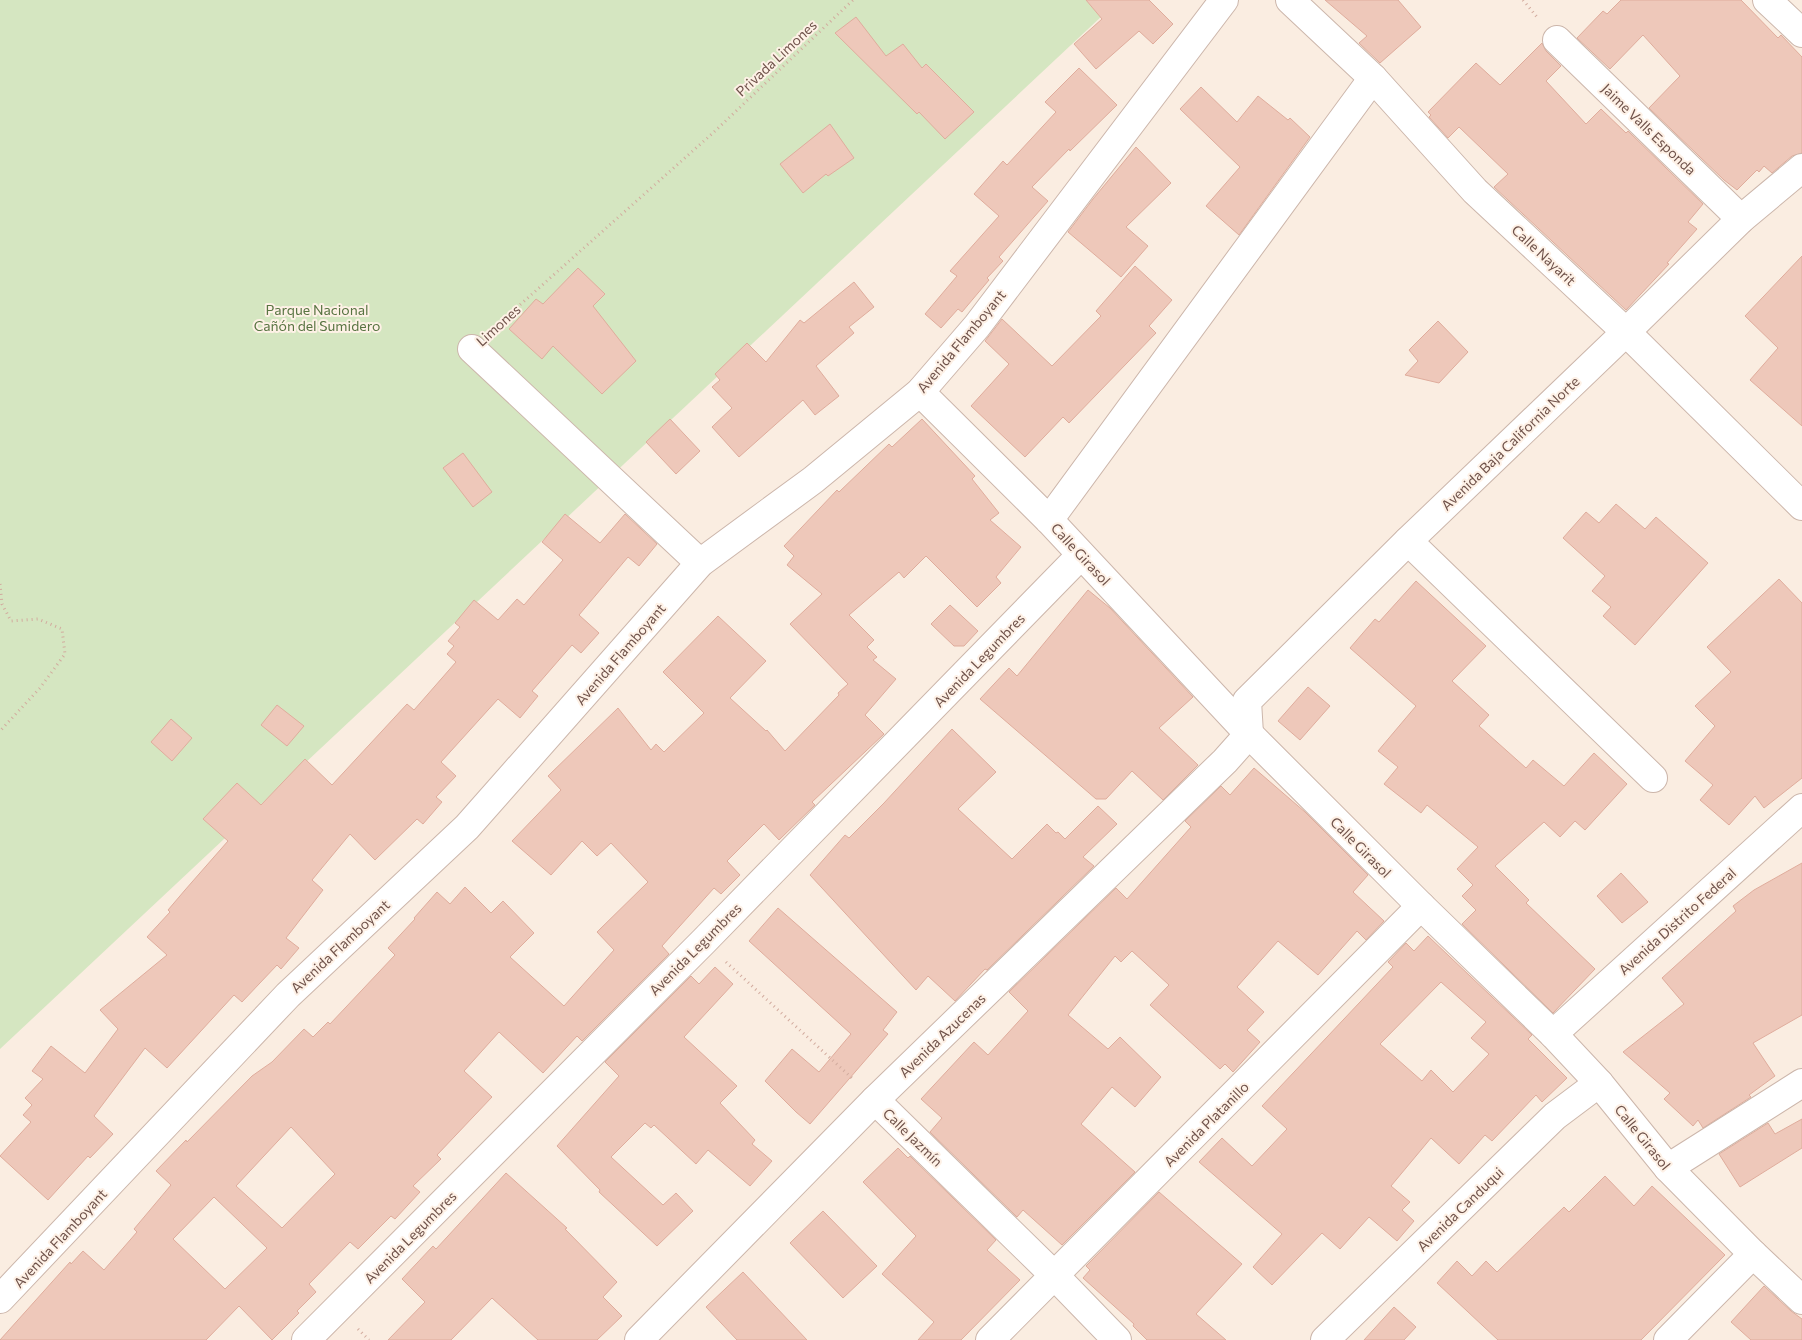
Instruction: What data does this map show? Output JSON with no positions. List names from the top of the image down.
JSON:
{
  "streets": {
    "street": [
      "Jaime Valls Esponda",
      "Calle Nayarit",
      "Limones",
      "Avenida Flamboyant",
      "Avenida Baja California Norte",
      "Calle Girasol",
      "Avenida Legumbres",
      "Avenida Distrito Federal",
      "Avenida Azucenas",
      "Avenida Platanillo",
      "Calle Jazmín",
      "Avenida Canduqui"
    ],
    "path": ["Privada Limones"]
  },
  "crossings": [
    ["Privada Limones", "Limones"],
    ["Jaime Valls Esponda", "Avenida Baja California Norte"],
    ["Calle Nayarit", "Avenida Baja California Norte"],
    ["Limones", "Avenida Flamboyant"],
    ["Avenida Flamboyant", "Calle Girasol"],
    ["Avenida Baja California Norte", "Calle Girasol"],
    ["Avenida Baja California Norte", "Avenida Azucenas"],
    ["Calle Girasol", "Avenida Legumbres"],
    ["Calle Girasol", "Avenida Distrito Federal"],
    ["Calle Girasol", "Avenida Azucenas"],
    ["Calle Girasol", "Avenida Platanillo"],
    ["Calle Girasol", "Avenida Canduqui"],
    ["Avenida Legumbres", "Calle Jazmín"],
    ["Avenida Azucenas", "Calle Jazmín"],
    ["Avenida Platanillo", "Calle Jazmín"]
  ],
  "parks": ["Parque Nacional Cañón del Sumidero"]
}
